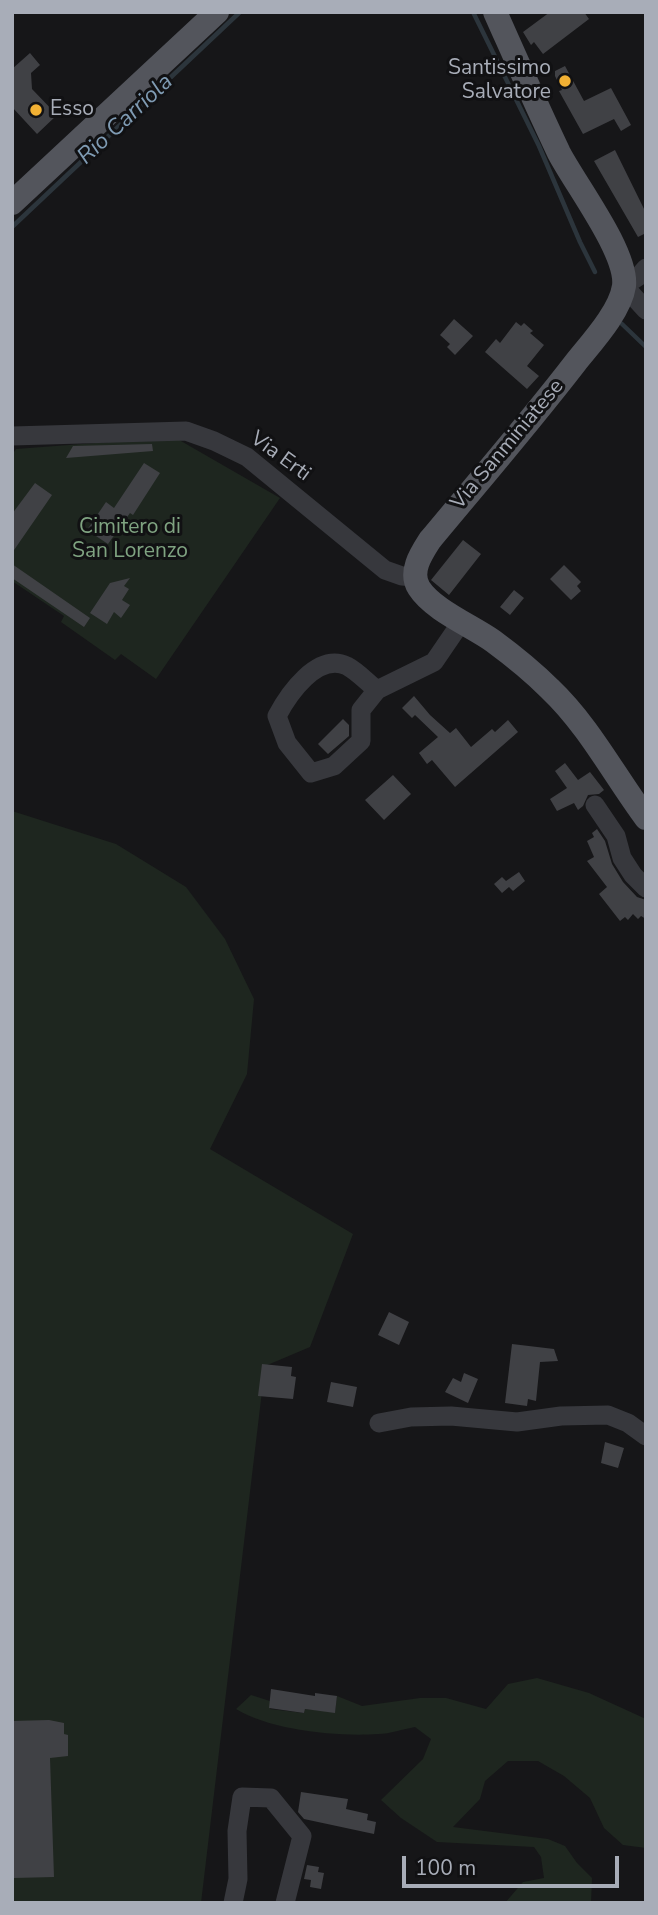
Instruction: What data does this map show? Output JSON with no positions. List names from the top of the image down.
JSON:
{
  "streets": {
    "main road": ["Via Sanminiatese"],
    "street": ["Via Erti"]
  },
  "crossings": [
    ["Via Sanminiatese", "Via Erti"]
  ],
  "water": ["Rio Carriola"],
  "parks": ["Cimitero di San Lorenzo"],
  "places": ["Santissimo Salvatore", "Esso"],
  "scale_bar": "100 m"
}
